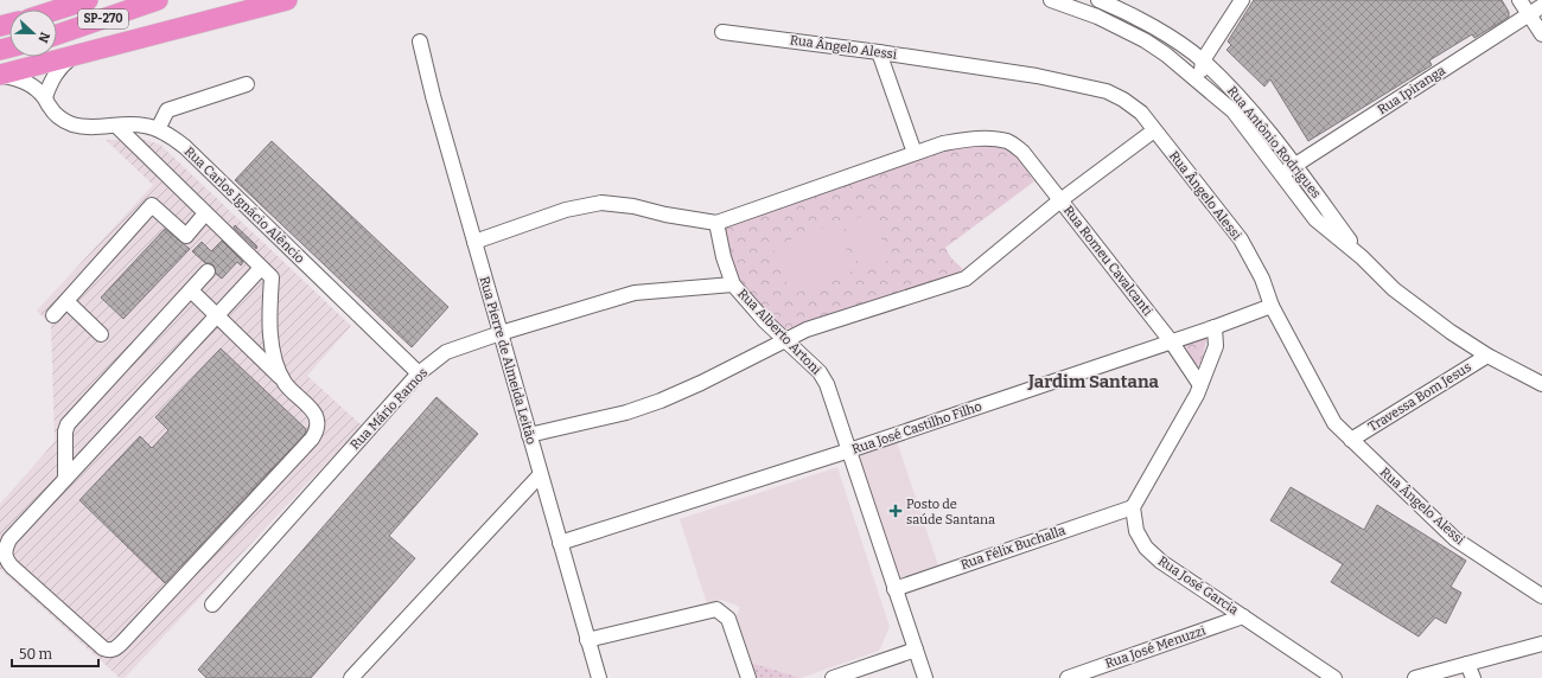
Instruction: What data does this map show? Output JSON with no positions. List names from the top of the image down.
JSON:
{
  "streets": {
    "highway": ["SP-270"],
    "street": [
      "Rua Ângelo Alessi",
      "Rua Ipiranga",
      "Rua Antônio Rodrigues",
      "Rua Carlos Ignácio Alêncio",
      "Rua Romeu Cavalcanti",
      "Rua Alberto Artoni",
      "Rua Pierre de Almeida Leitão",
      "Travessa Bom Jesus",
      "Rua Mário Ramos",
      "Rua José Castilho Filho",
      "Rua Félix Buchalla",
      "Rua José Garcia",
      "Rua José Menuzzi"
    ]
  },
  "crossings": [
    ["Rua Ângelo Alessi", "Travessa Bom Jesus"],
    ["Rua Ângelo Alessi", "Rua José Castilho Filho"],
    ["Rua Ipiranga", "Rua Antônio Rodrigues"],
    ["Rua Antônio Rodrigues", "Travessa Bom Jesus"],
    ["Rua Carlos Ignácio Alêncio", "Rua Mário Ramos"],
    ["Rua Romeu Cavalcanti", "Rua José Castilho Filho"],
    ["Rua Alberto Artoni", "Rua Mário Ramos"],
    ["Rua Alberto Artoni", "Rua José Castilho Filho"],
    ["Rua Alberto Artoni", "Rua Félix Buchalla"],
    ["Rua Pierre de Almeida Leitão", "Rua Mário Ramos"],
    ["Rua Pierre de Almeida Leitão", "Rua José Castilho Filho"],
    ["Rua Félix Buchalla", "Rua José Garcia"],
    ["Rua José Garcia", "Rua José Menuzzi"]
  ],
  "districts": ["Jardim Santana"],
  "places": {
    "health": ["Posto de saúde Santana"]
  },
  "scale_bar": "50 m",
  "north": "right"
}
